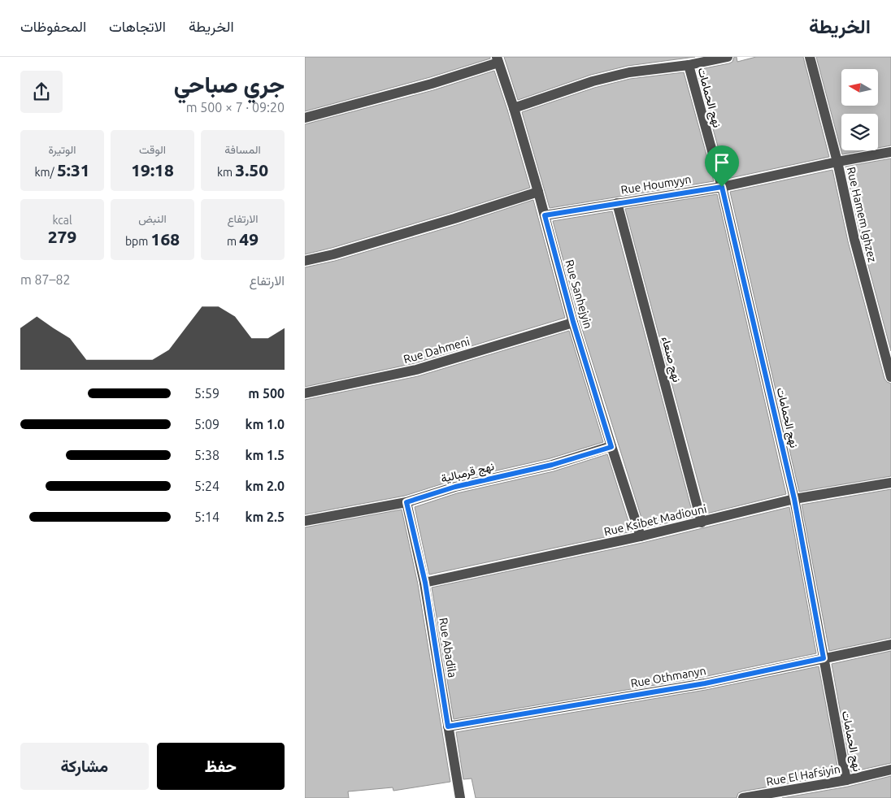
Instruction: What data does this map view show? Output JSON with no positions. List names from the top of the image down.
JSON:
{
  "streets": {
    "street": [
      "نهج الحمامات",
      "Rue Houmyyn",
      "Rue Hamem lghzez",
      "Rue Sanhejyin",
      "Rue Dahmeni",
      "نهج صنعاء",
      "نهج قرمبالية",
      "Rue Ksibet Madiouni",
      "Rue Abadila",
      "Rue Othmanyn",
      "Rue El Hafsiyin"
    ]
  },
  "crossings": [
    ["نهج الحمامات", "Rue Houmyyn"],
    ["نهج الحمامات", "Rue Ksibet Madiouni"],
    ["نهج الحمامات", "Rue Othmanyn"],
    ["نهج الحمامات", "Rue El Hafsiyin"],
    ["Rue Houmyyn", "Rue Hamem lghzez"],
    ["Rue Houmyyn", "Rue Sanhejyin"],
    ["Rue Houmyyn", "نهج صنعاء"],
    ["Rue Sanhejyin", "Rue Dahmeni"],
    ["Rue Sanhejyin", "نهج قرمبالية"],
    ["Rue Sanhejyin", "Rue Ksibet Madiouni"],
    ["نهج صنعاء", "Rue Ksibet Madiouni"],
    ["نهج قرمبالية", "Rue Abadila"],
    ["Rue Ksibet Madiouni", "Rue Abadila"],
    ["Rue Abadila", "Rue Othmanyn"]
  ],
  "north": "left",
  "page": {
    "header": "الخريطة",
    "nav": ["الخريطة", "الاتجاهات", "المحفوظات"],
    "heading": ["جري صباحي", "09:20 · 7 × 500 m"],
    "stats": [
      ["المسافة", "3.50 km"],
      ["الوقت", "19:18"],
      ["الوتيرة", "5:31 /km"],
      ["الارتفاع", "49 m"],
      ["النبض", "168 bpm"],
      ["kcal", "279"]
    ],
    "chart": ["الارتفاع", "82–87 m"],
    "list": [
      {
        "name": "500 m",
        "note": "5:59"
      },
      {
        "name": "1.0 km",
        "note": "5:09"
      },
      {
        "name": "1.5 km",
        "note": "5:38"
      },
      {
        "name": "2.0 km",
        "note": "5:24"
      },
      {
        "name": "2.5 km",
        "note": "5:14"
      }
    ],
    "buttons": ["حفظ", "مشاركة"]
  }
}
